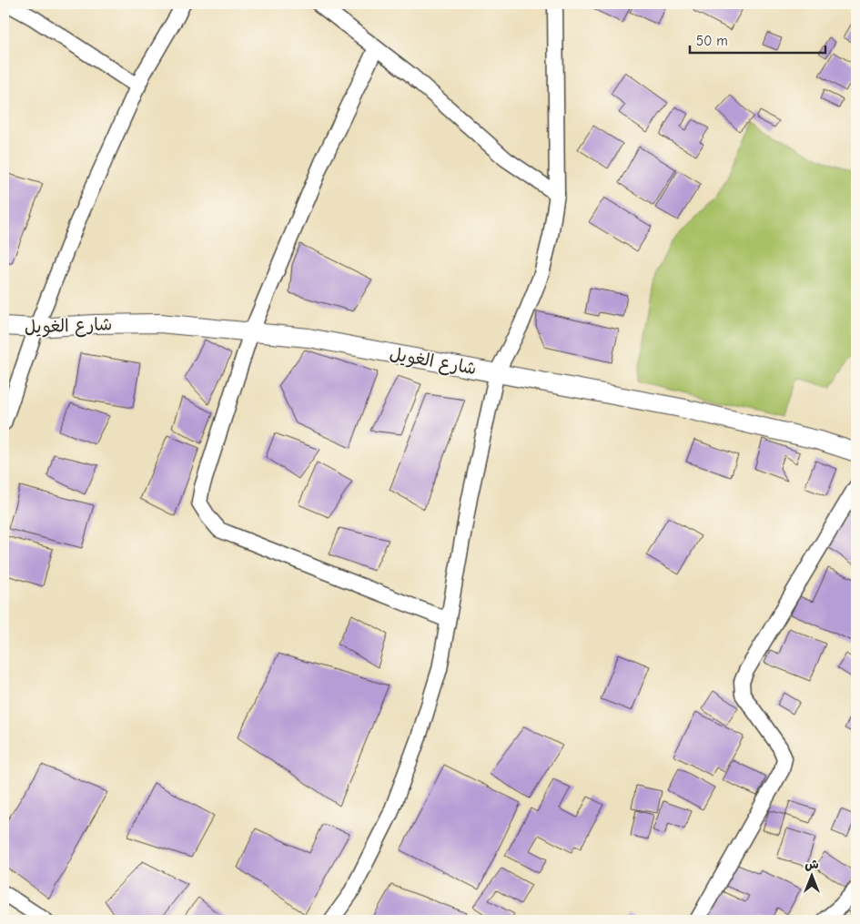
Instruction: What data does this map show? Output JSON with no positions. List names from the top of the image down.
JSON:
{
  "streets": {
    "street": ["شارع الغويل"]
  },
  "scale_bar": "50 m",
  "north": "top"
}
